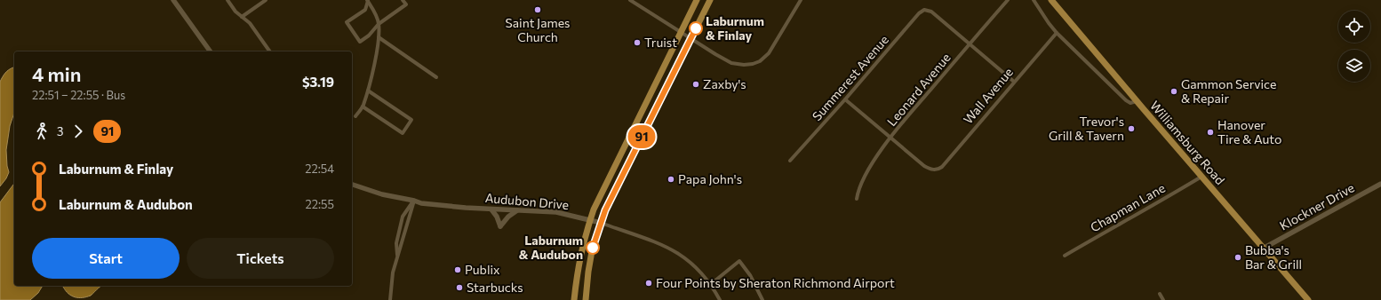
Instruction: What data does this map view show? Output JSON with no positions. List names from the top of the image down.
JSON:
{
  "streets": {
    "main road": ["Williamsburg Road"],
    "street": [
      "Summerest Avenue",
      "Leonard Avenue",
      "Wall Avenue",
      "Audubon Drive",
      "Klockner Drive",
      "Chapman Lane"
    ]
  },
  "crossings": [
    ["Summerest Avenue", "Leonard Avenue"],
    ["Leonard Avenue", "Wall Avenue"],
    ["Williamsburg Road", "Klockner Drive"],
    ["Williamsburg Road", "Chapman Lane"]
  ],
  "places": [
    "Saint James Church",
    "Laburnum & Finlay",
    "Truist",
    "Zaxby's",
    "Gammon Service & Repair",
    "Trevor's Grill & Tavern",
    "Hanover Tire & Auto",
    "Papa John's",
    "Laburnum & Audubon",
    "Bubba's Bar & Grill",
    "Publix",
    "Four Points by Sheraton Richmond Airport",
    "Starbucks"
  ],
  "lines": ["bus line 91"],
  "page": {
    "on_map": "91",
    "heading": ["4 min", "22:51 – 22:55 · Bus", "$3.19"],
    "legs": ["3", "91"],
    "list": [
      {
        "name": "Laburnum & Finlay",
        "value": "22:54"
      },
      {
        "name": "Laburnum & Audubon",
        "value": "22:55"
      }
    ],
    "buttons": ["Start", "Tickets"]
  }
}
